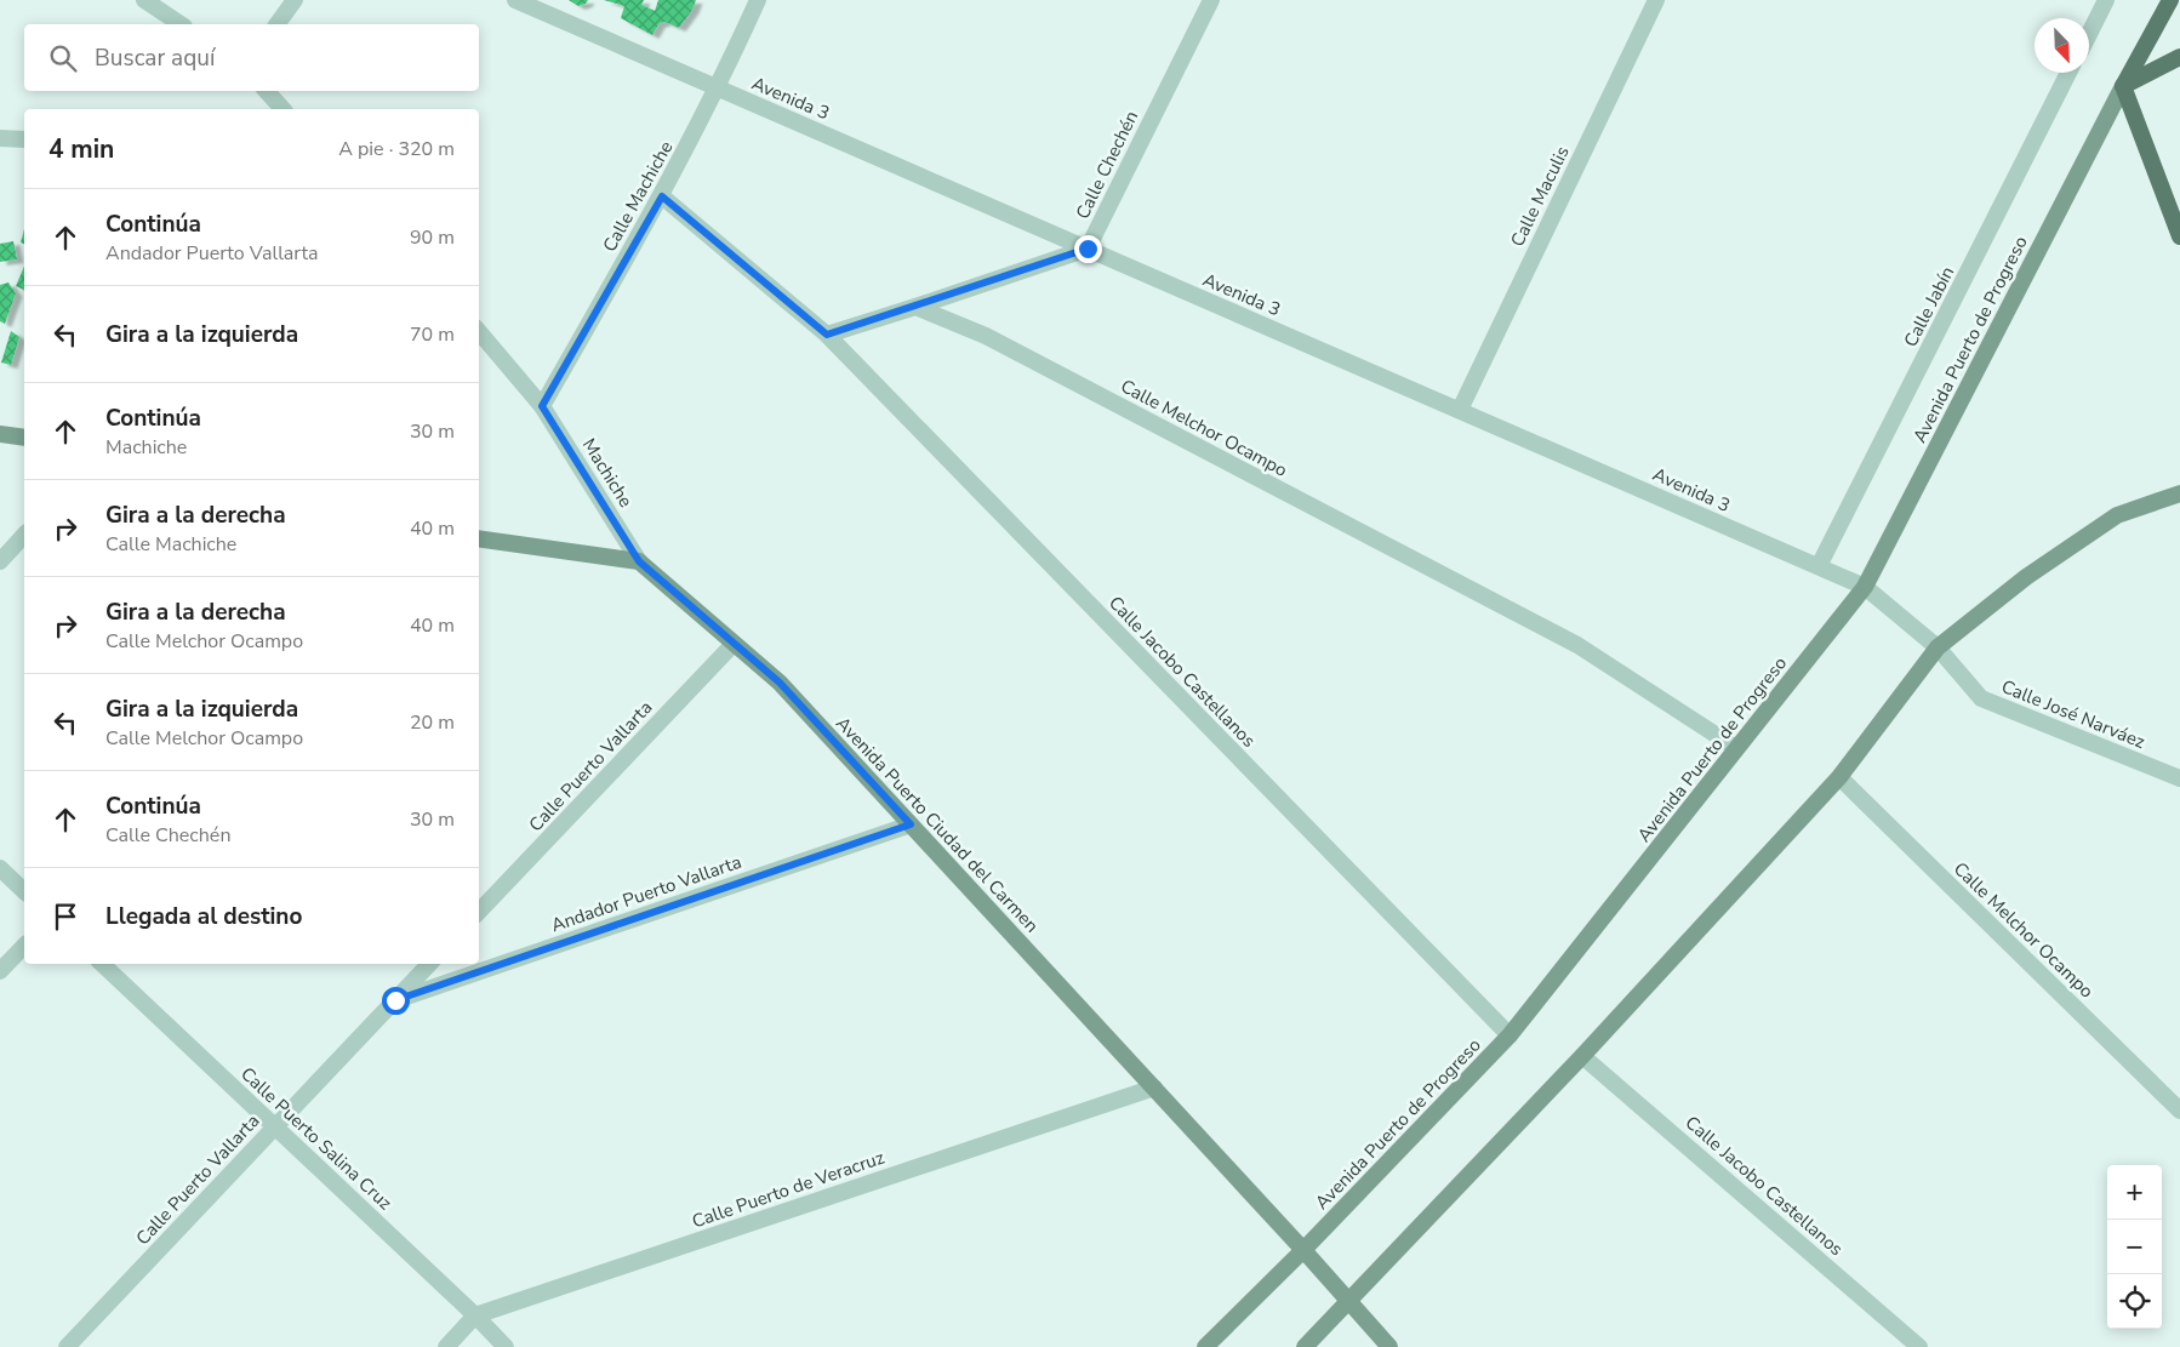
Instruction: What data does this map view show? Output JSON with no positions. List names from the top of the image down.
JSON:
{
  "streets": {
    "main road": ["Avenida Puerto de Progreso", "Avenida Puerto Ciudad del Carmen"],
    "street": [
      "Avenida 3",
      "Calle Chechén",
      "Calle Machiche",
      "Calle Maculis",
      "Calle Jabín",
      "Calle Melchor Ocampo",
      "Machiche",
      "Calle Jacobo Castellanos",
      "Calle José Narváez",
      "Calle Puerto Vallarta",
      "Andador Puerto Vallarta",
      "Calle Puerto Salina Cruz",
      "Calle Puerto de Veracruz"
    ]
  },
  "crossings": [
    ["Avenida 3", "Calle Chechén"],
    ["Avenida 3", "Calle Machiche"],
    ["Avenida 3", "Calle Maculis"],
    ["Avenida 3", "Calle Jabín"],
    ["Avenida 3", "Avenida Puerto de Progreso"],
    ["Avenida 3", "Calle José Narváez"],
    ["Calle Chechén", "Calle Melchor Ocampo"],
    ["Calle Machiche", "Machiche"],
    ["Avenida Puerto de Progreso", "Calle Melchor Ocampo"],
    ["Avenida Puerto de Progreso", "Calle Jacobo Castellanos"],
    ["Avenida Puerto de Progreso", "Avenida Puerto Ciudad del Carmen"],
    ["Machiche", "Avenida Puerto Ciudad del Carmen"],
    ["Calle Puerto Vallarta", "Avenida Puerto Ciudad del Carmen"],
    ["Calle Puerto Vallarta", "Andador Puerto Vallarta"],
    ["Calle Puerto Vallarta", "Calle Puerto Salina Cruz"],
    ["Avenida Puerto Ciudad del Carmen", "Andador Puerto Vallarta"],
    ["Avenida Puerto Ciudad del Carmen", "Calle Puerto de Veracruz"],
    ["Calle Puerto Salina Cruz", "Calle Puerto de Veracruz"]
  ],
  "north": "bottom right",
  "page": {
    "search": "Buscar aquí",
    "heading": ["4 min", "A pie · 320 m"],
    "list": [
      ["Continúa", "Andador Puerto Vallarta", "90 m"],
      ["Gira a la izquierda", "70 m"],
      ["Continúa", "Machiche", "30 m"],
      ["Gira a la derecha", "Calle Machiche", "40 m"],
      ["Gira a la derecha", "Calle Melchor Ocampo", "40 m"],
      ["Gira a la izquierda", "Calle Melchor Ocampo", "20 m"],
      ["Continúa", "Calle Chechén", "30 m"],
      "Llegada al destino"
    ],
    "map_buttons": ["+", "−"]
  }
}
